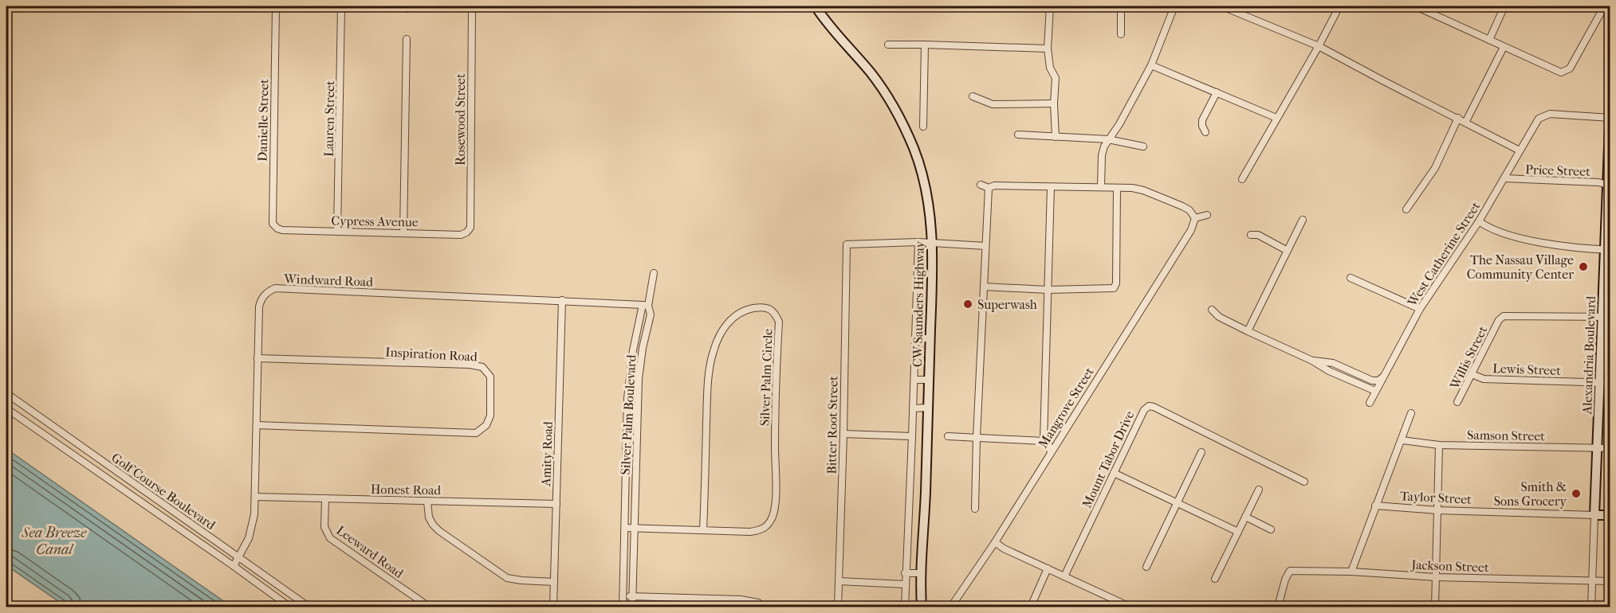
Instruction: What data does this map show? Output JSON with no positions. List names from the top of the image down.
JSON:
{
  "streets": {
    "main road": ["CW Saunders Highway", "Alexandria Boulevard", "Taylor Street"],
    "street": [
      "Lauren Street",
      "Rosewood Street",
      "Danielle Street",
      "Price Street",
      "Cypress Avenue",
      "West Catherine Street",
      "Windward Road",
      "Inspiration Road",
      "Willis Street",
      "Lewis Street",
      "Silver Palm Circle",
      "Mangrove Street",
      "Silver Palm Boulevard",
      "Bitter Root Street",
      "Samson Street",
      "Amity Road",
      "Mount Tabor Drive",
      "Honest Road",
      "Golf Course Boulevard",
      "Leeward Road",
      "Jackson Street"
    ]
  },
  "crossings": [
    ["Lauren Street", "Cypress Avenue"],
    ["Rosewood Street", "Cypress Avenue"],
    ["Danielle Street", "Cypress Avenue"],
    ["Price Street", "West Catherine Street"],
    ["Price Street", "Alexandria Boulevard"],
    ["West Catherine Street", "Alexandria Boulevard"],
    ["Windward Road", "Inspiration Road"],
    ["Windward Road", "Silver Palm Boulevard"],
    ["Windward Road", "Amity Road"],
    ["Windward Road", "Honest Road"],
    ["Windward Road", "Golf Course Boulevard"],
    ["Alexandria Boulevard", "Willis Street"],
    ["Alexandria Boulevard", "Lewis Street"],
    ["Alexandria Boulevard", "Samson Street"],
    ["Alexandria Boulevard", "Taylor Street"],
    ["Alexandria Boulevard", "Jackson Street"],
    ["Willis Street", "Lewis Street"],
    ["Silver Palm Circle", "Silver Palm Boulevard"],
    ["Amity Road", "Honest Road"],
    ["Honest Road", "Leeward Road"]
  ],
  "water": ["Sea Breeze Canal"],
  "places": ["The Nassau Village Community Center", "Superwash", "Smith & Sons Grocery"]
}
